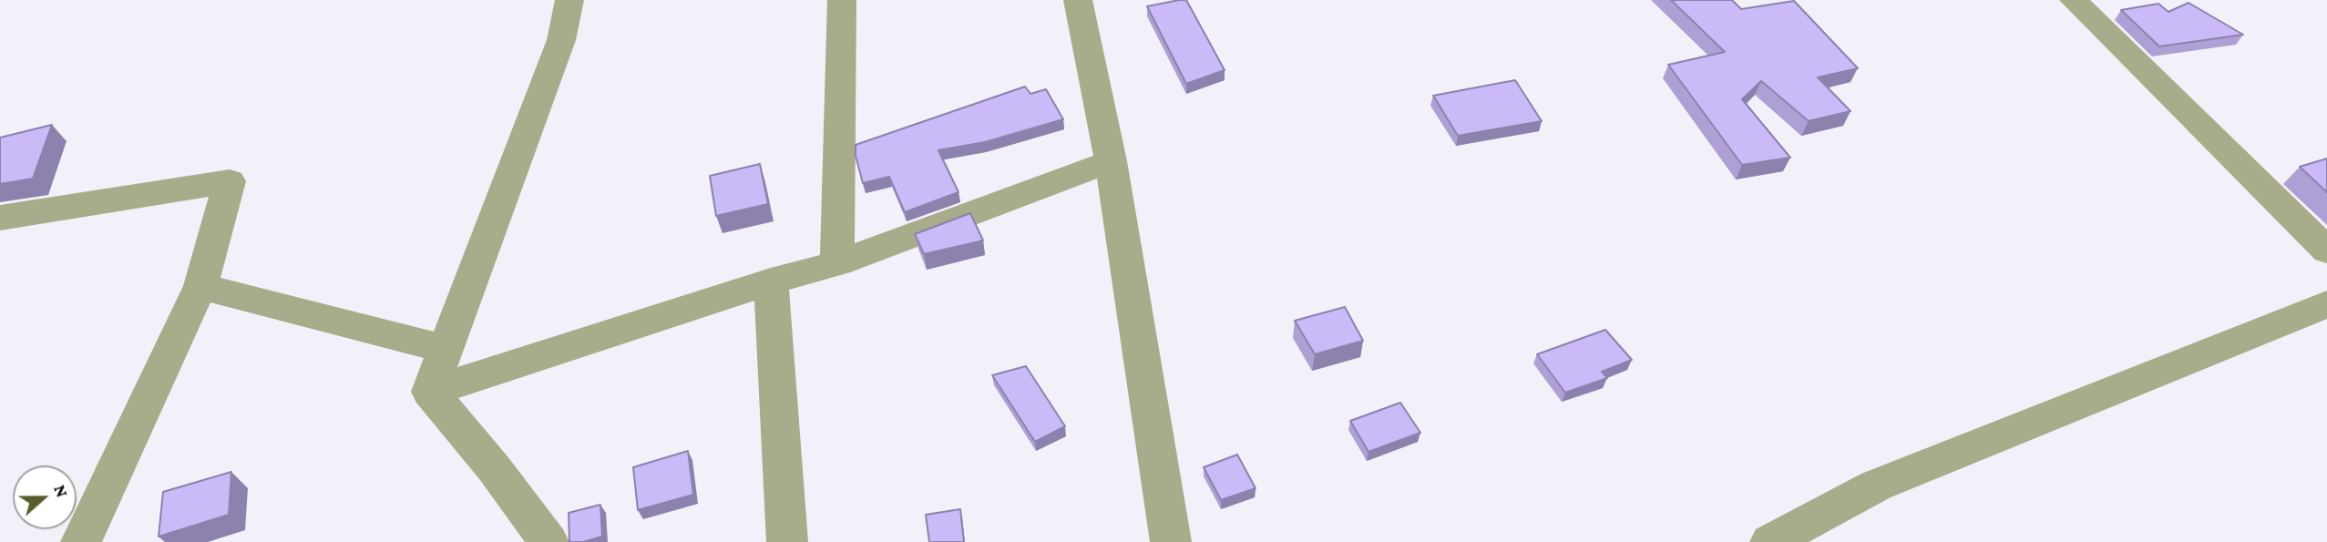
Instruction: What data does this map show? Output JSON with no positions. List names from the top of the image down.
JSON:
{
  "north": "right"
}
